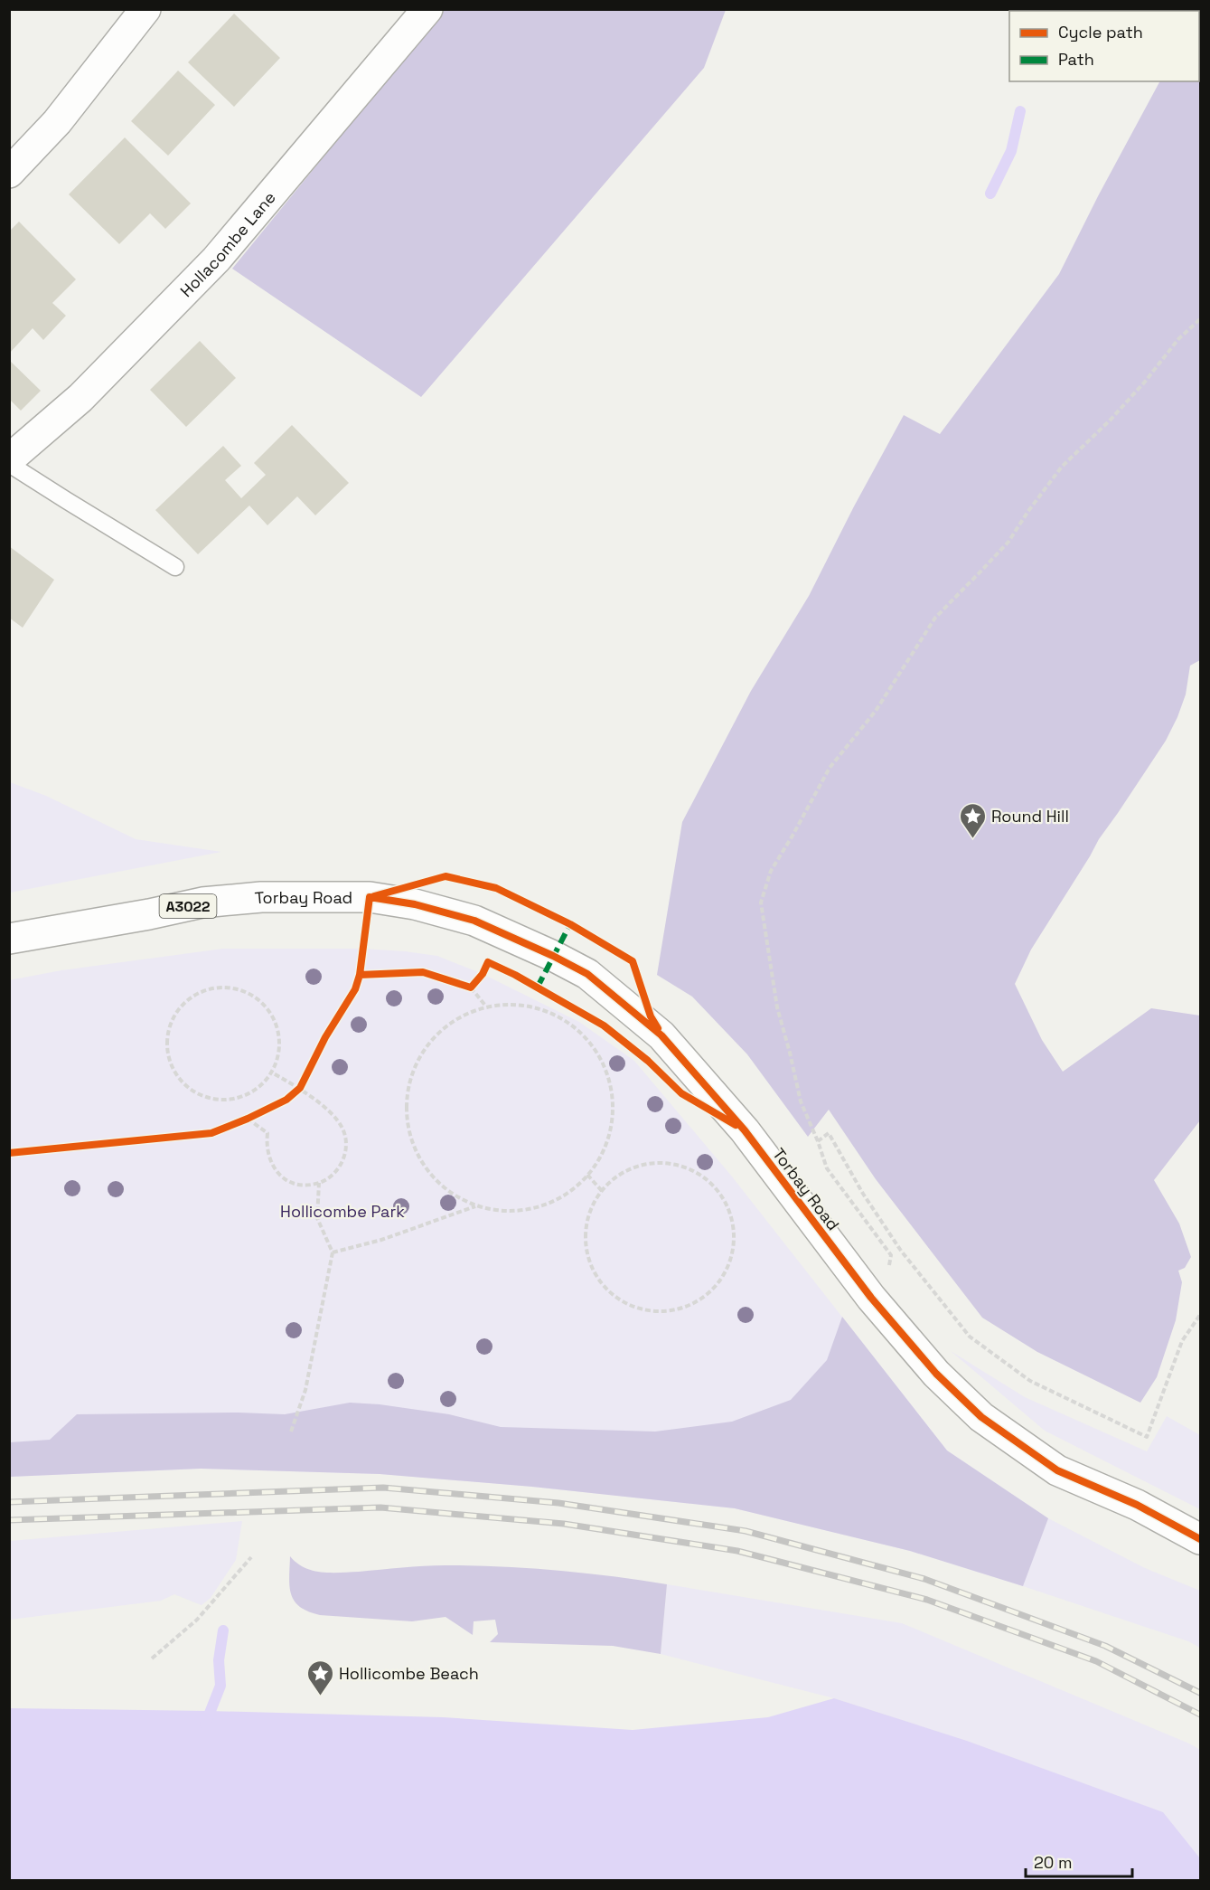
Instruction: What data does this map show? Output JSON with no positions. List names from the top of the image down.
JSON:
{
  "streets": {
    "main road": ["Hollacombe Lane", "Torbay Road", "A3022"]
  },
  "parks": ["Hollicombe Park"],
  "places": {
    "place": ["Round Hill", "Hollicombe Beach"]
  },
  "legend": ["Cycle path", "Path"],
  "scale_bar": "20 m"
}
